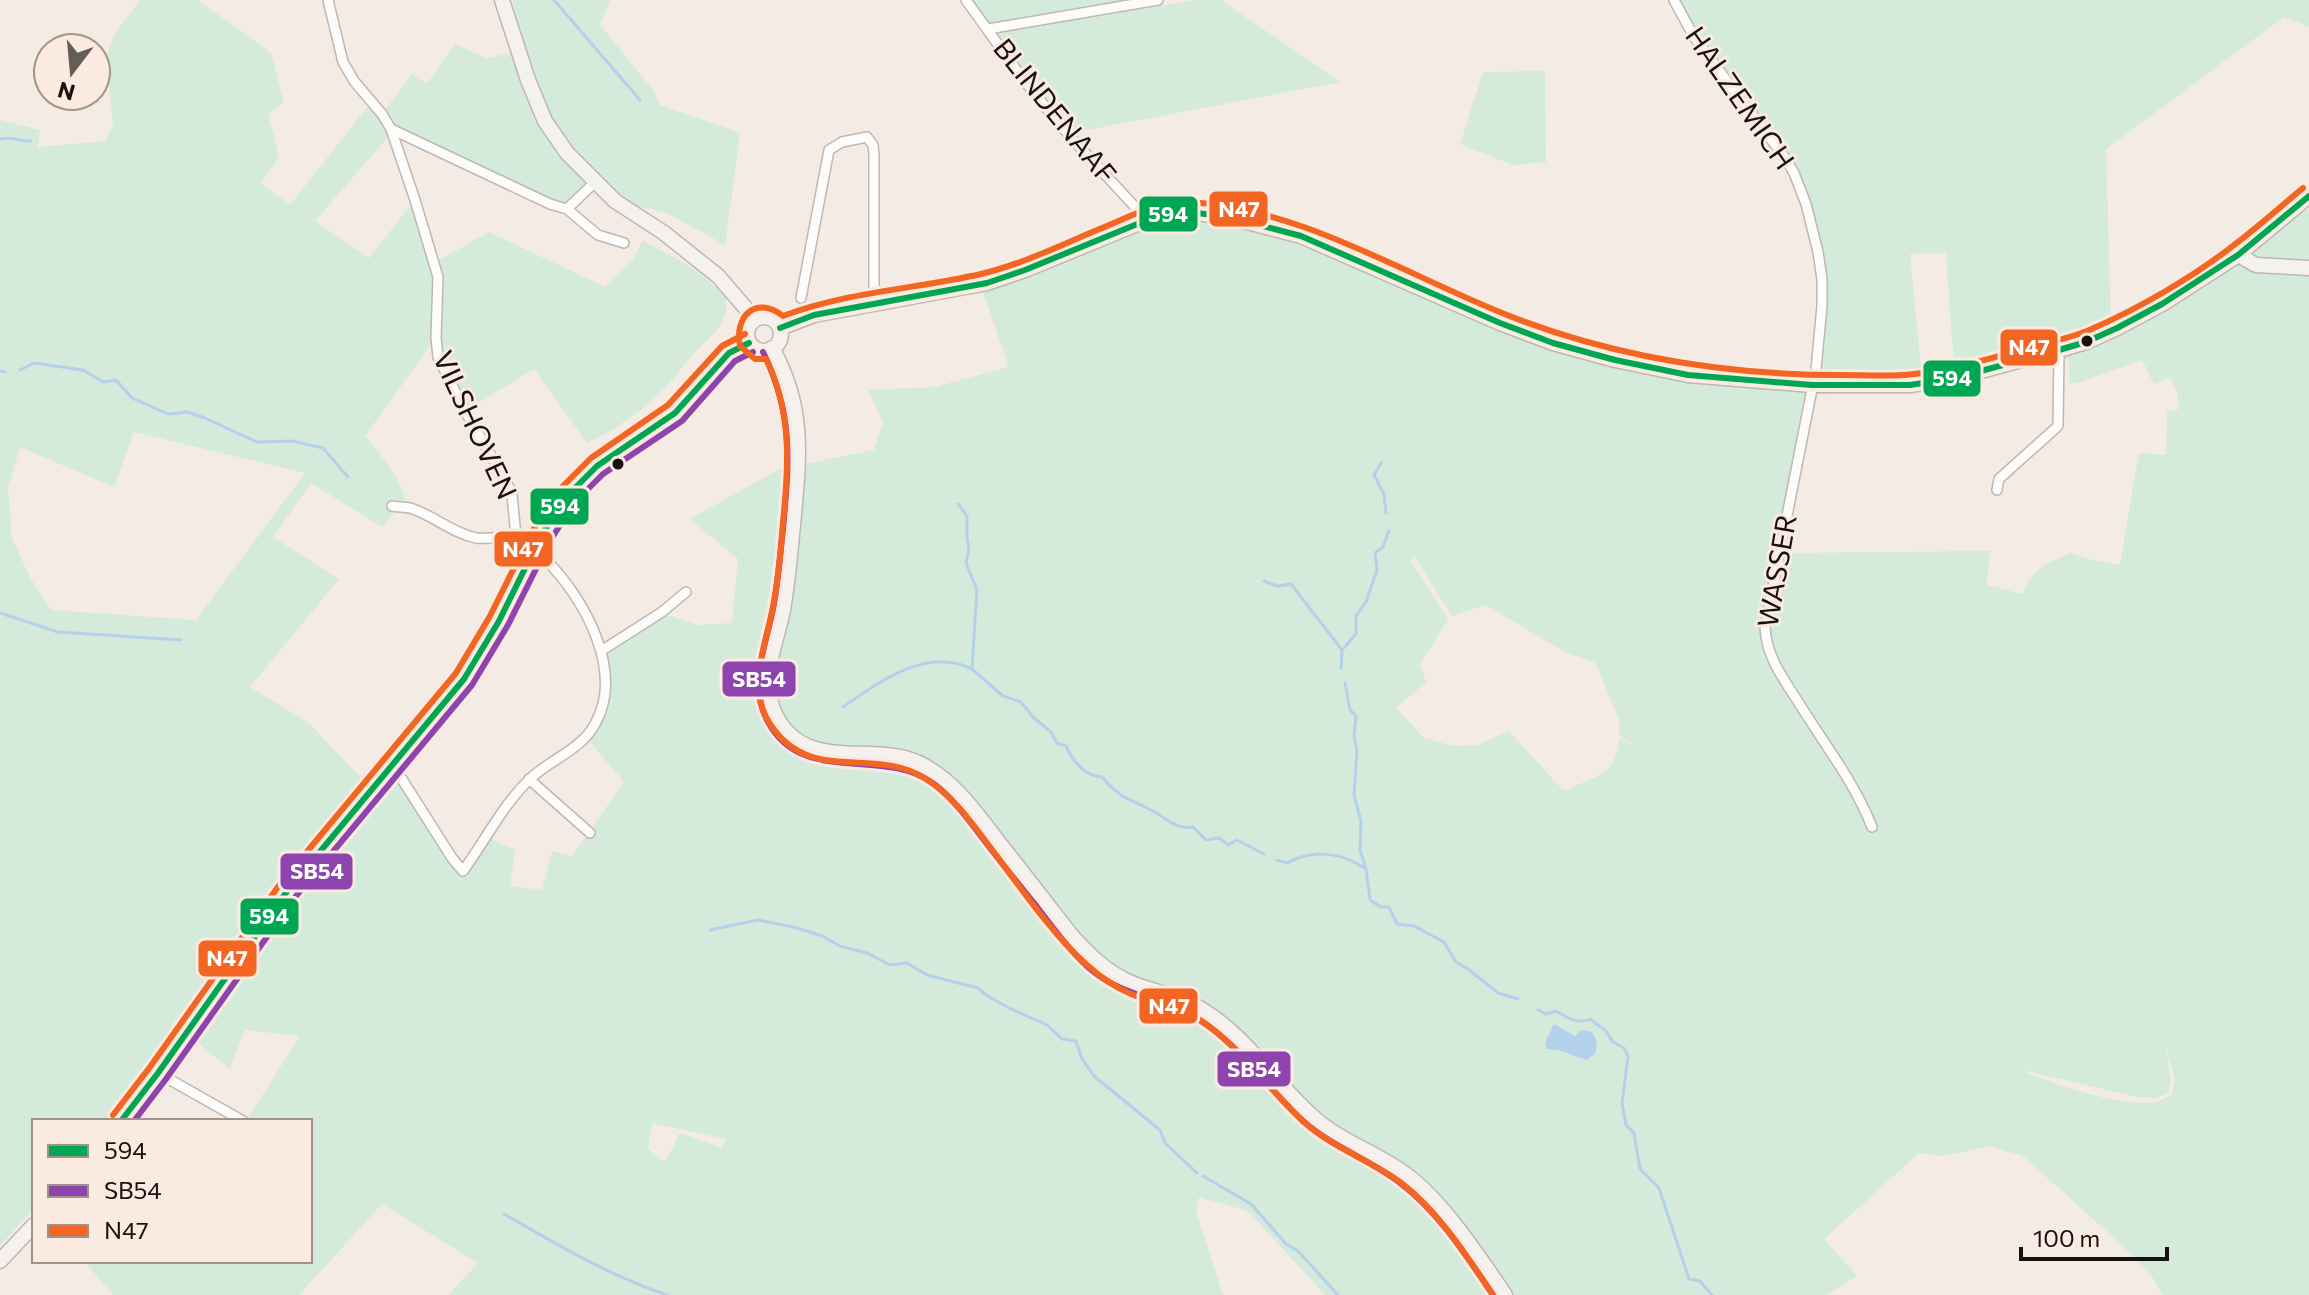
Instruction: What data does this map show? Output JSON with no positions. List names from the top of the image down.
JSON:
{
  "streets": {
    "street": [
      "HALZEMICH",
      "BLINDENAAF",
      "VILSHOVEN",
      "WASSER"
    ]
  },
  "crossings": [
    ["HALZEMICH", "WASSER"]
  ],
  "lines": ["transit line N47", "transit line 594", "transit line SB54"],
  "legend": ["594", "SB54", "N47"],
  "scale_bar": "100 m",
  "north": "bottom"
}
